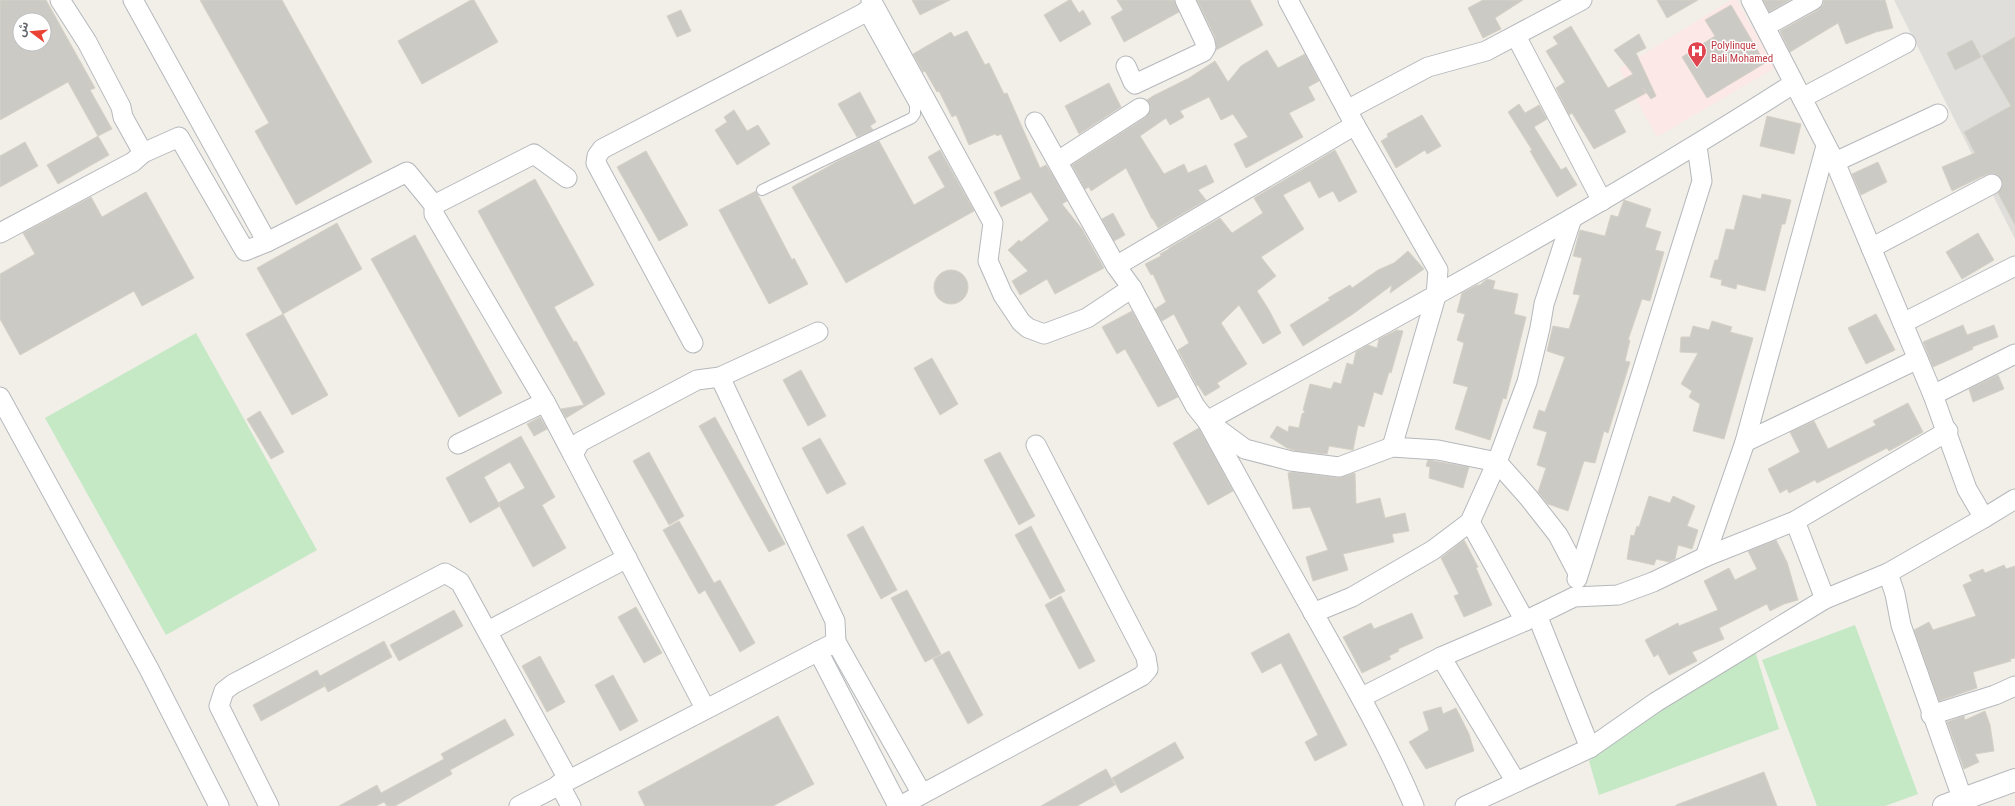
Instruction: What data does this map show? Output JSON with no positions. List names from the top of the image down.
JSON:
{
  "places": {
    "hospital": ["Polylinque Bali Mohamed"]
  },
  "north": "left"
}
